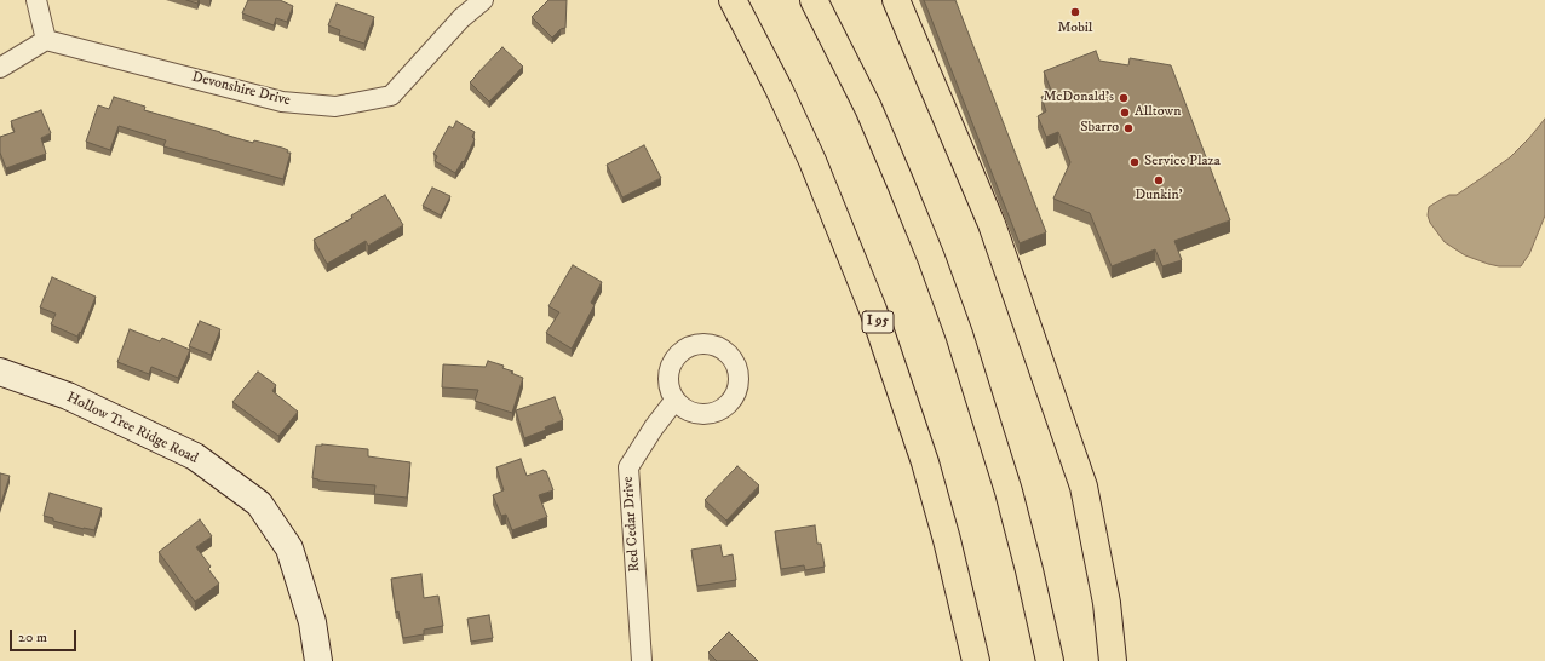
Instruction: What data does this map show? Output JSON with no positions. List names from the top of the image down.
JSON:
{
  "streets": {
    "highway": ["I 95"],
    "main road": ["Hollow Tree Ridge Road"],
    "street": ["Devonshire Drive", "Red Cedar Drive"]
  },
  "places": [
    "Mobil",
    "McDonald's",
    "Alltown",
    "Sbarro",
    "Service Plaza",
    "Dunkin'"
  ],
  "scale_bar": "20 m"
}
